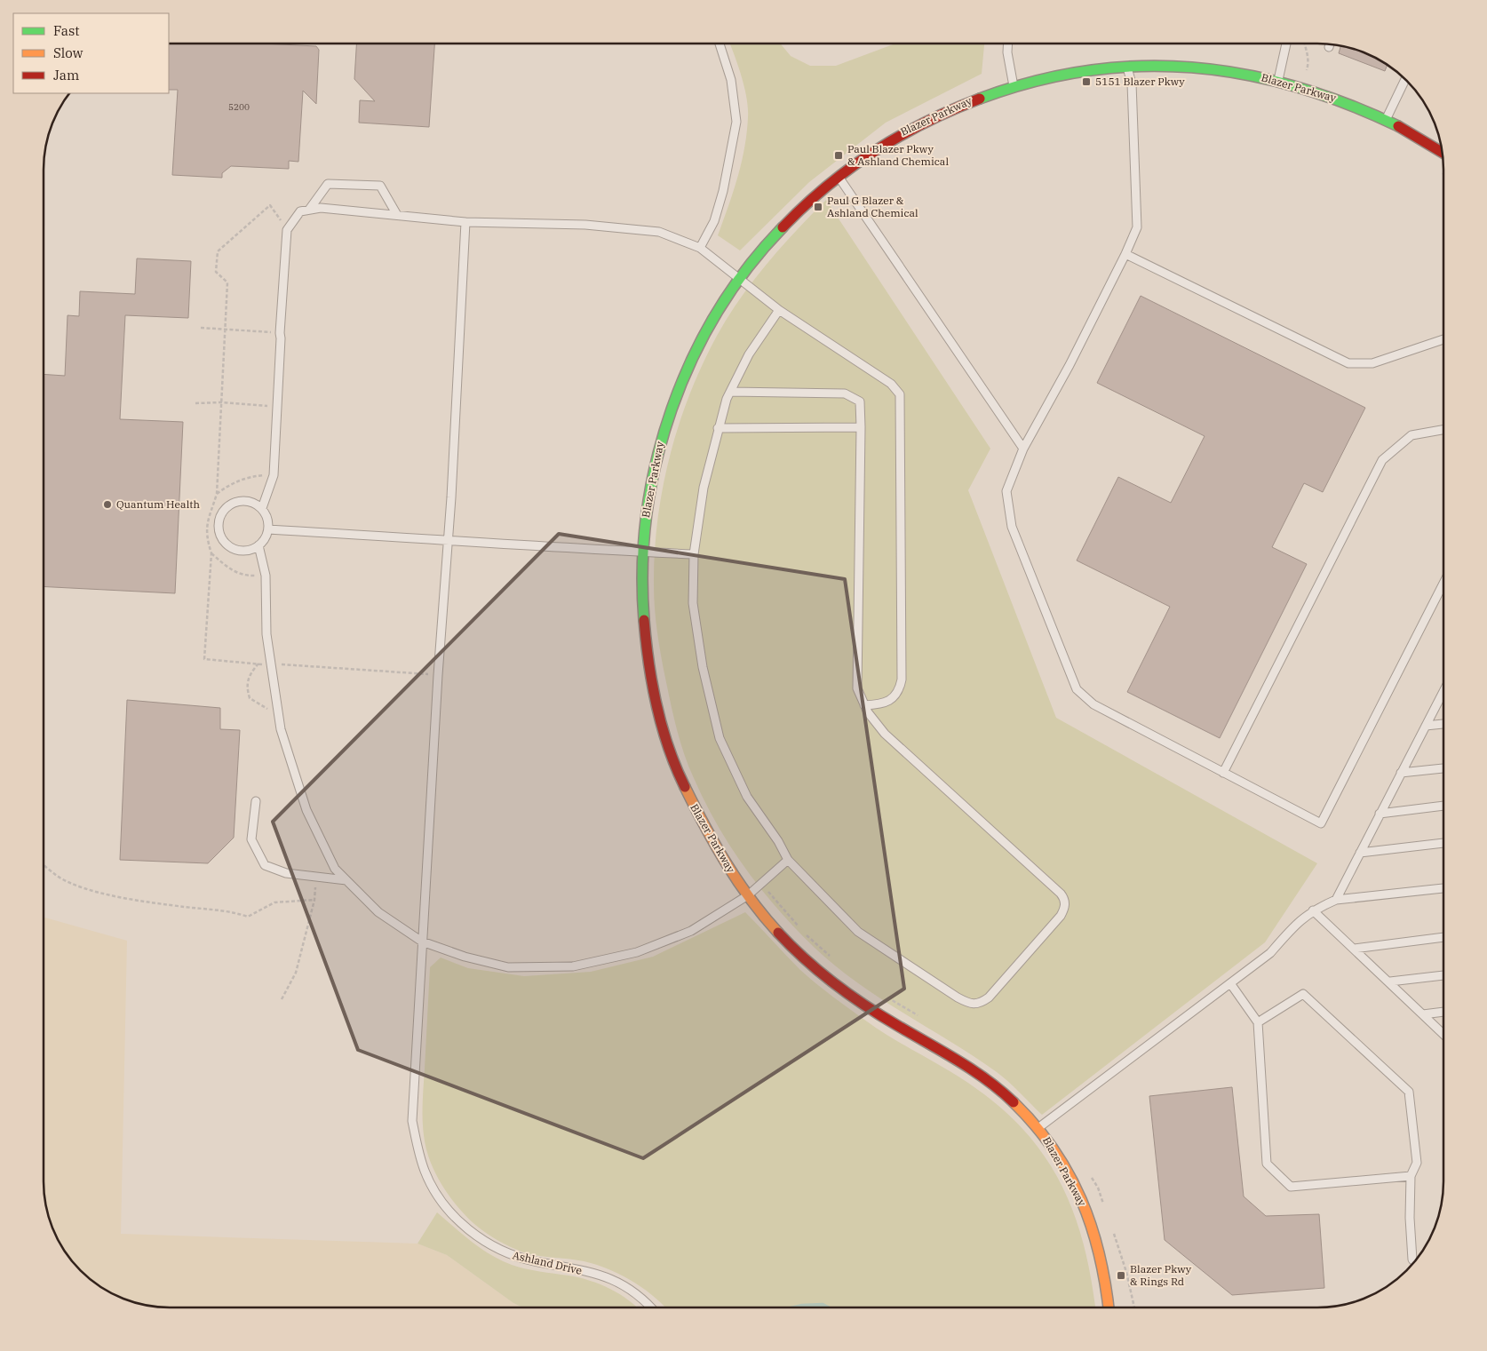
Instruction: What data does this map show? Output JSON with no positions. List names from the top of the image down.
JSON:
{
  "streets": {
    "street": ["Blazer Parkway"],
    "lane": ["Ashland Drive"]
  },
  "places": {
    "transit": [
      "5151 Blazer Pkwy",
      "Paul Blazer Pkwy & Ashland Chemical",
      "Paul G Blazer & Ashland Chemical",
      "Blazer Pkwy & Rings Rd"
    ],
    "other": ["Quantum Health"]
  },
  "house_numbers": ["5200"],
  "legend": ["Fast", "Slow", "Jam"]
}
